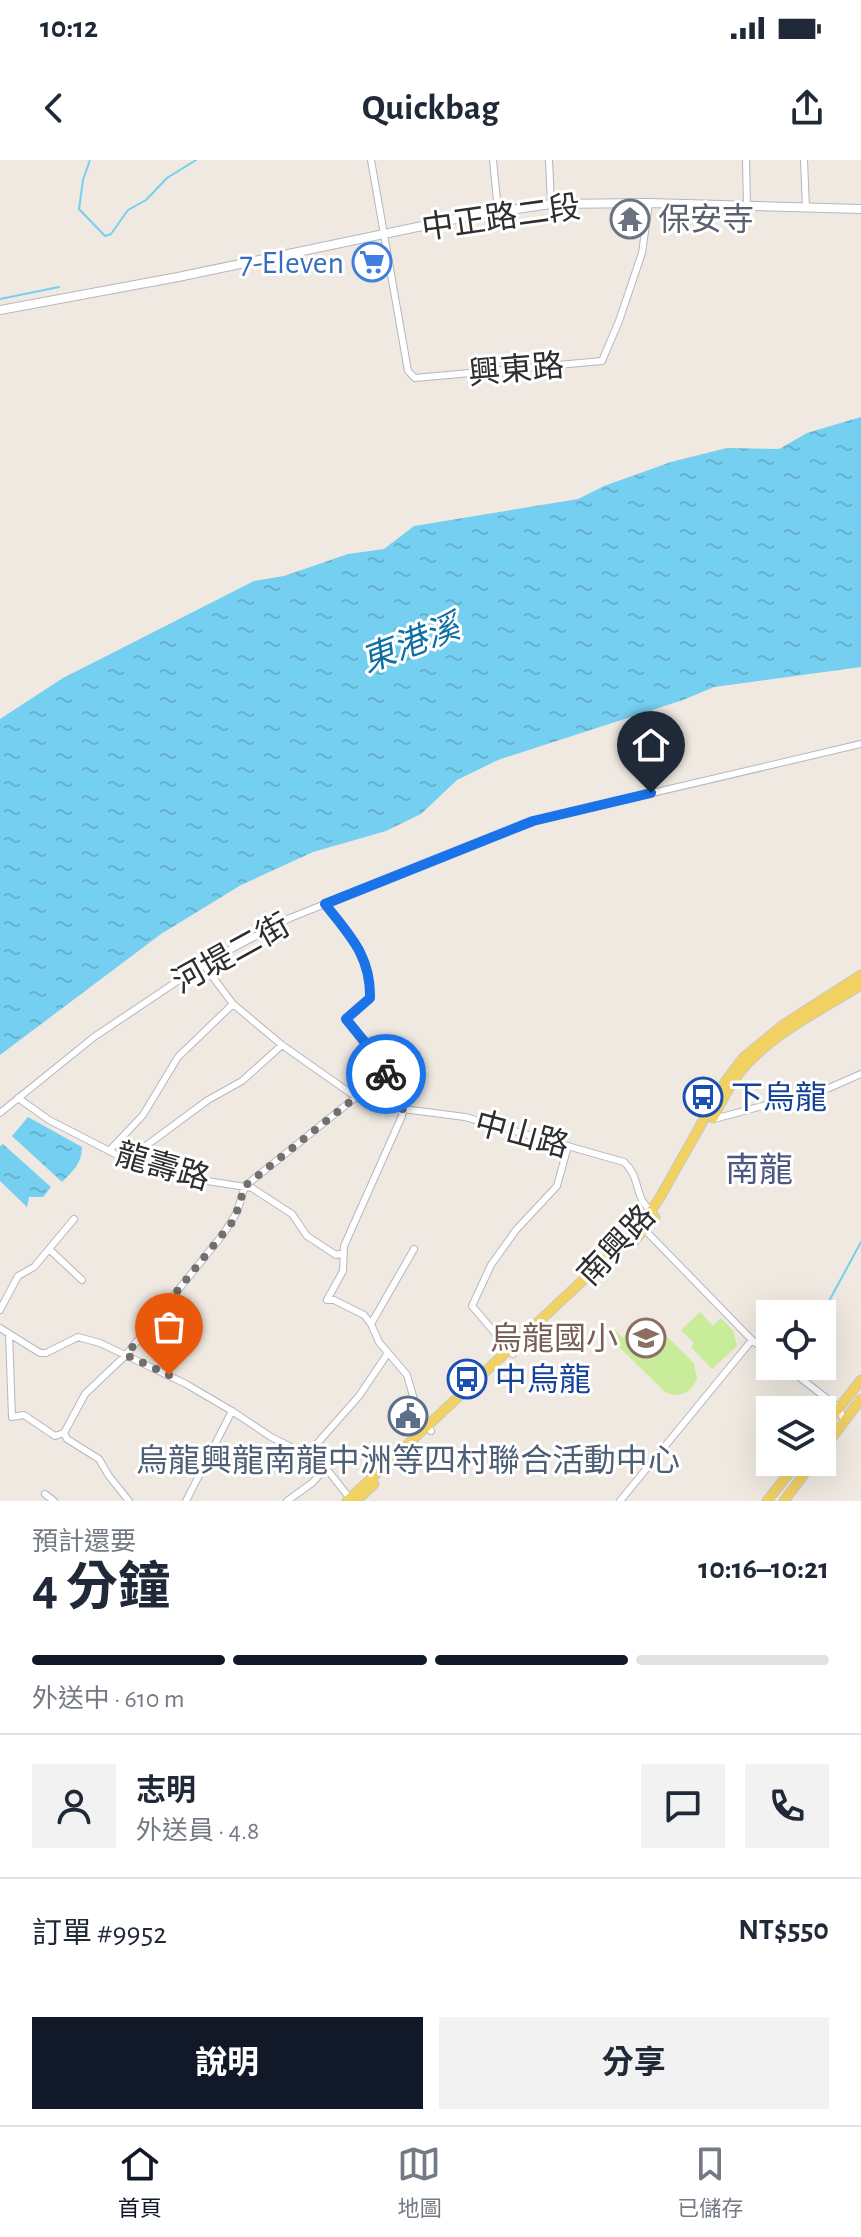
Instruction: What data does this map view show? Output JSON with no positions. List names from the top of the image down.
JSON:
{
  "streets": {
    "main road": ["中正路二段", "南興路"],
    "street": [
      "興東路",
      "河堤二街",
      "中山路",
      "龍壽路"
    ]
  },
  "crossings": [
    ["中正路二段", "興東路"],
    ["河堤二街", "中山路"],
    ["河堤二街", "龍壽路"],
    ["中山路", "南興路"]
  ],
  "districts": ["南龍"],
  "water": ["東港溪"],
  "places": {
    "temple": ["保安寺"],
    "supermarket": ["7-Eleven"],
    "bus stop": ["下烏龍", "中烏龍"],
    "school or university": ["烏龍國小"],
    "public building": ["烏龍興龍南龍中洲等四村聯合活動中心"]
  },
  "page": {
    "status": "10:12",
    "header": "Quickbag",
    "heading": ["4 分鐘", "預計還要", "10:16–10:21"],
    "panel": [
      "志明",
      "外送員 · 4.8",
      "訂單 #9952",
      "NT$550"
    ],
    "bar": "外送中 · 610 m",
    "buttons": ["說明", "分享"],
    "tabs": ["首頁", "地圖", "已儲存"]
  }
}
